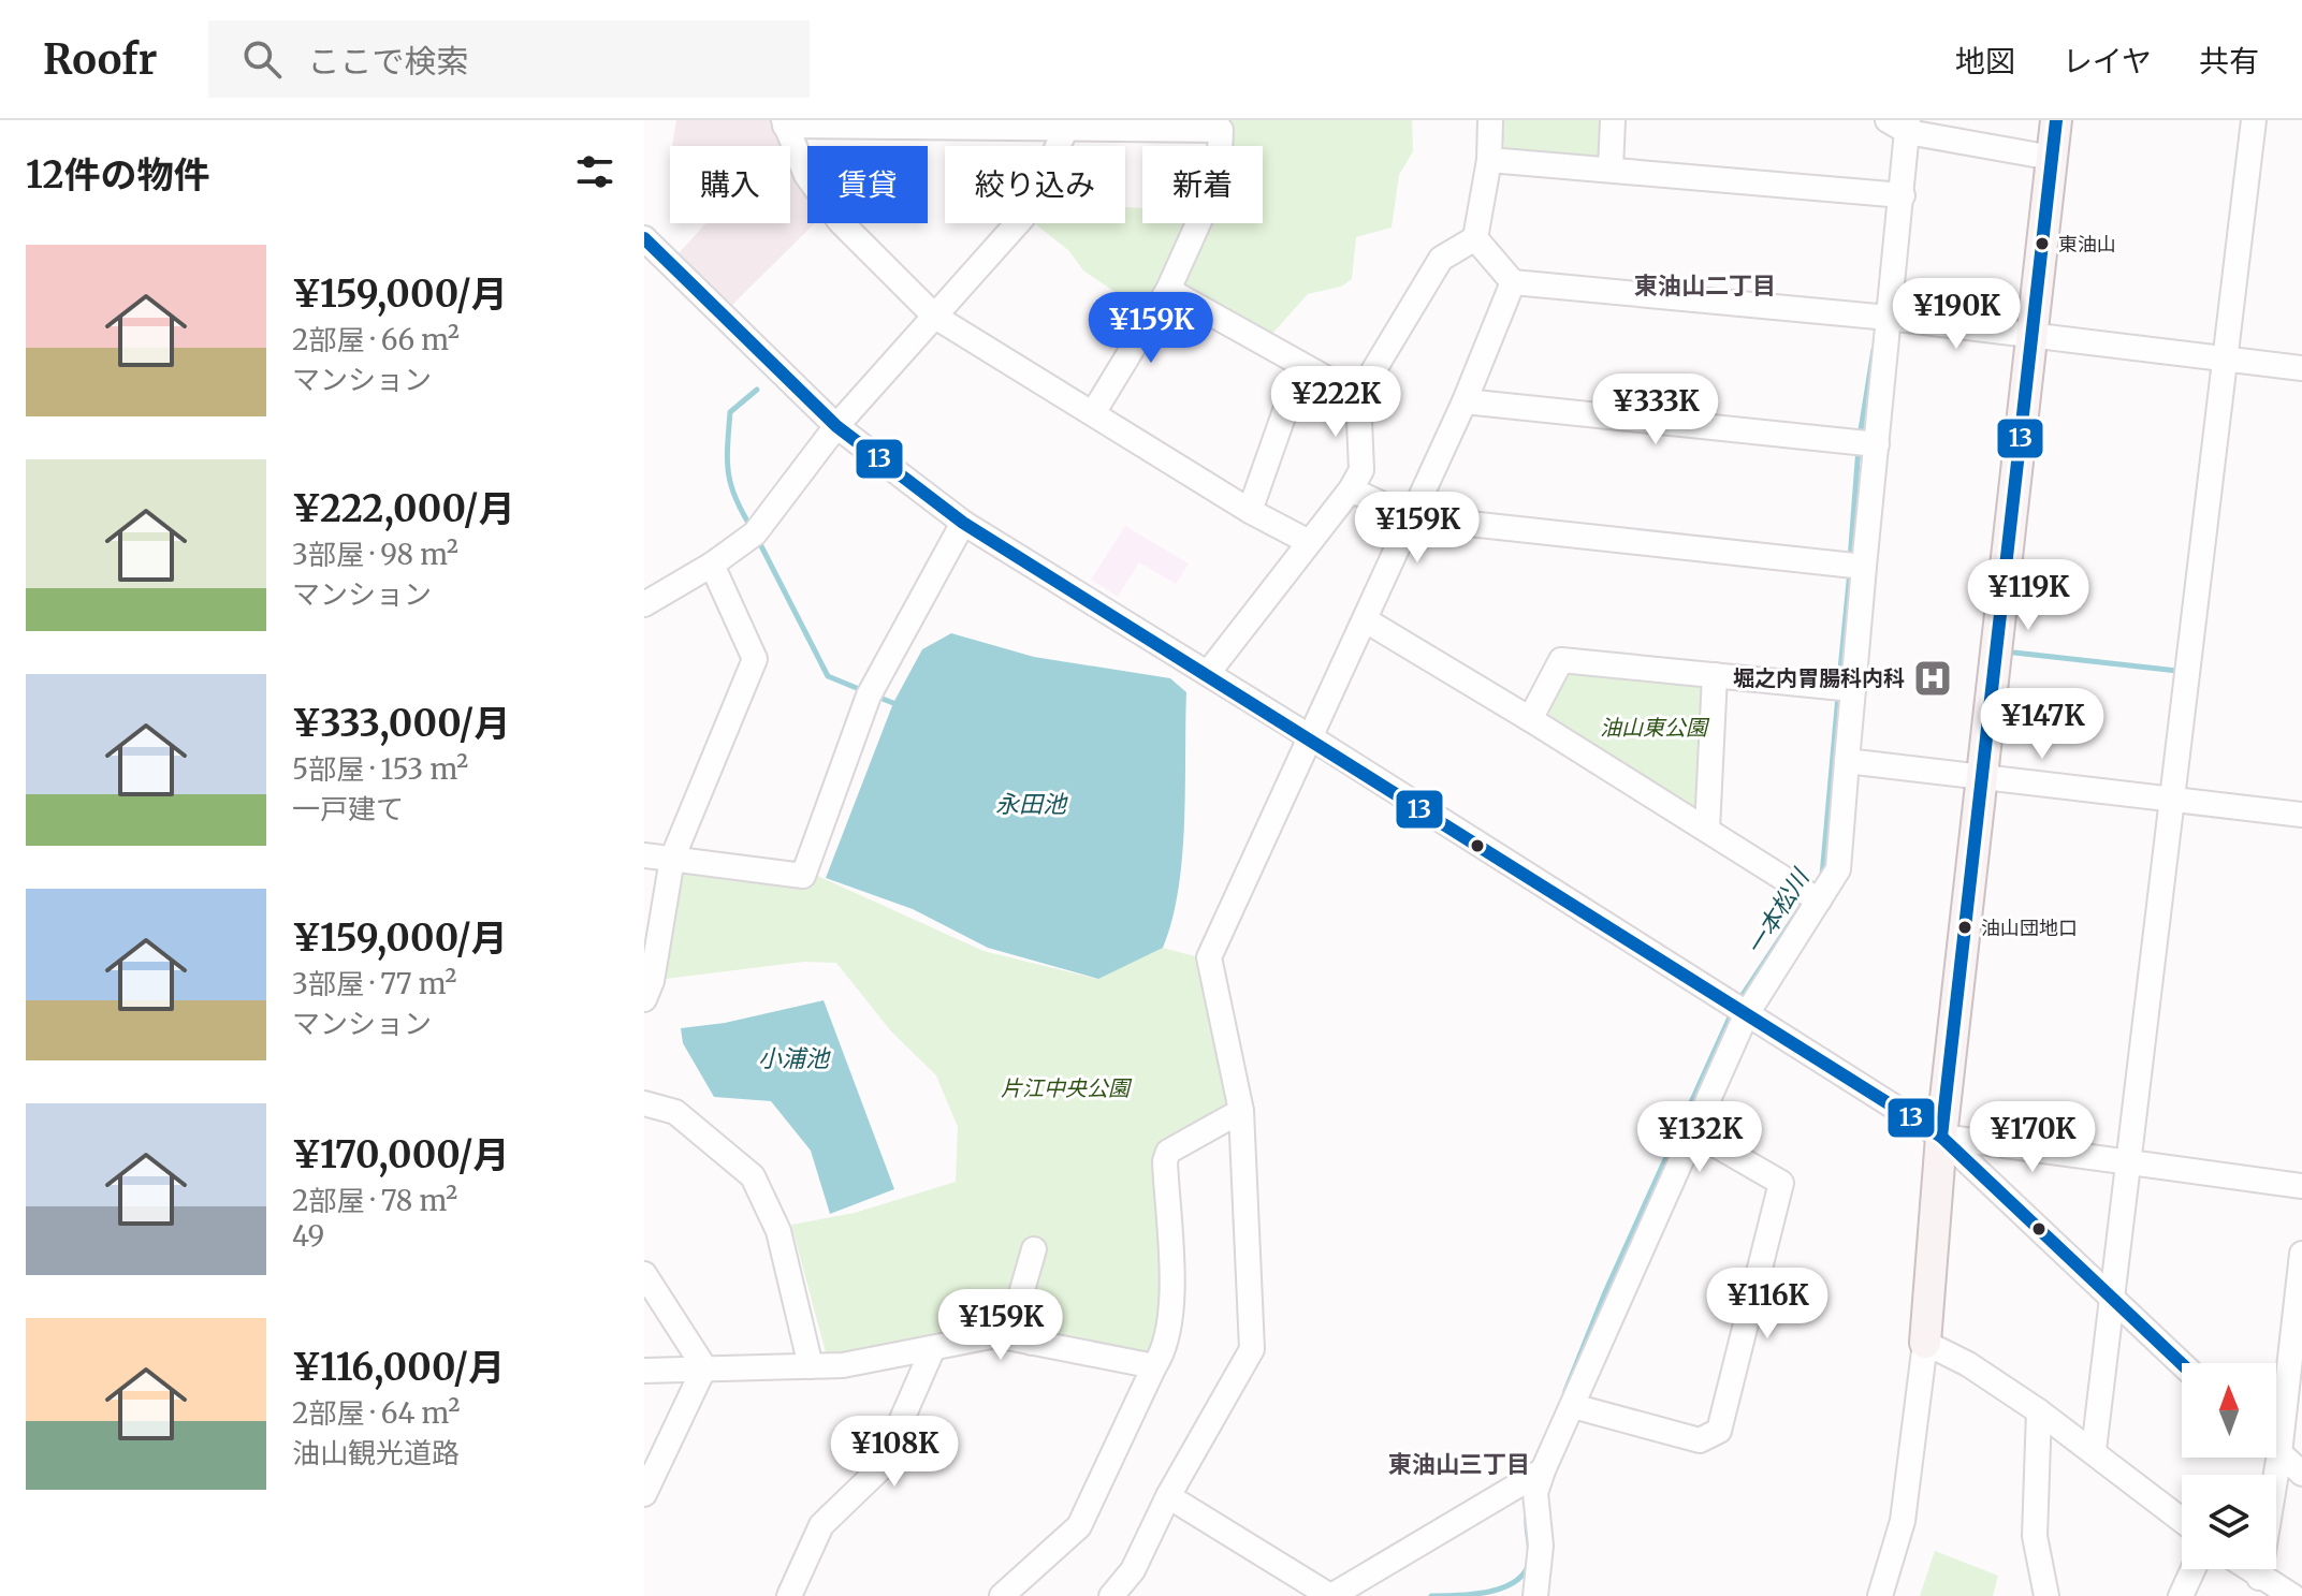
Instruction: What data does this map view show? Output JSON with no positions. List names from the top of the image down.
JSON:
{
  "districts": ["東油山二丁目", "東油山三丁目"],
  "water": ["永田池", "一本松川", "小浦池"],
  "parks": ["油山東公園", "片江中央公園"],
  "places": {
    "other": ["東油山", "油山団地口"],
    "hospital": ["堀之内胃腸科内科"]
  },
  "lines": ["transit line 13"],
  "north": "top",
  "page": {
    "header": "Roofr",
    "search": "ここで検索",
    "nav": ["地図", "レイヤ", "共有"],
    "heading": "12件の物件",
    "chip": [
      "購入",
      "賃貸",
      "絞り込み",
      "新着"
    ],
    "list": [
      {
        "name": "¥159,000/月",
        "note": "2部屋 · 66 m² · マンション"
      },
      {
        "name": "¥222,000/月",
        "note": "3部屋 · 98 m² · マンション"
      },
      {
        "name": "¥333,000/月",
        "note": "5部屋 · 153 m² · 一戸建て"
      },
      {
        "name": "¥159,000/月",
        "note": "3部屋 · 77 m² · マンション"
      },
      {
        "name": "¥170,000/月",
        "note": "2部屋 · 78 m² · 49"
      },
      {
        "name": "¥116,000/月",
        "note": "2部屋 · 64 m² · 油山観光道路"
      }
    ],
    "price": [
      "¥190K",
      "¥159K",
      "¥222K",
      "¥333K",
      "¥159K",
      "¥119K",
      "¥147K",
      "¥132K",
      "¥170K",
      "¥116K",
      "¥159K",
      "¥108K"
    ]
  }
}
